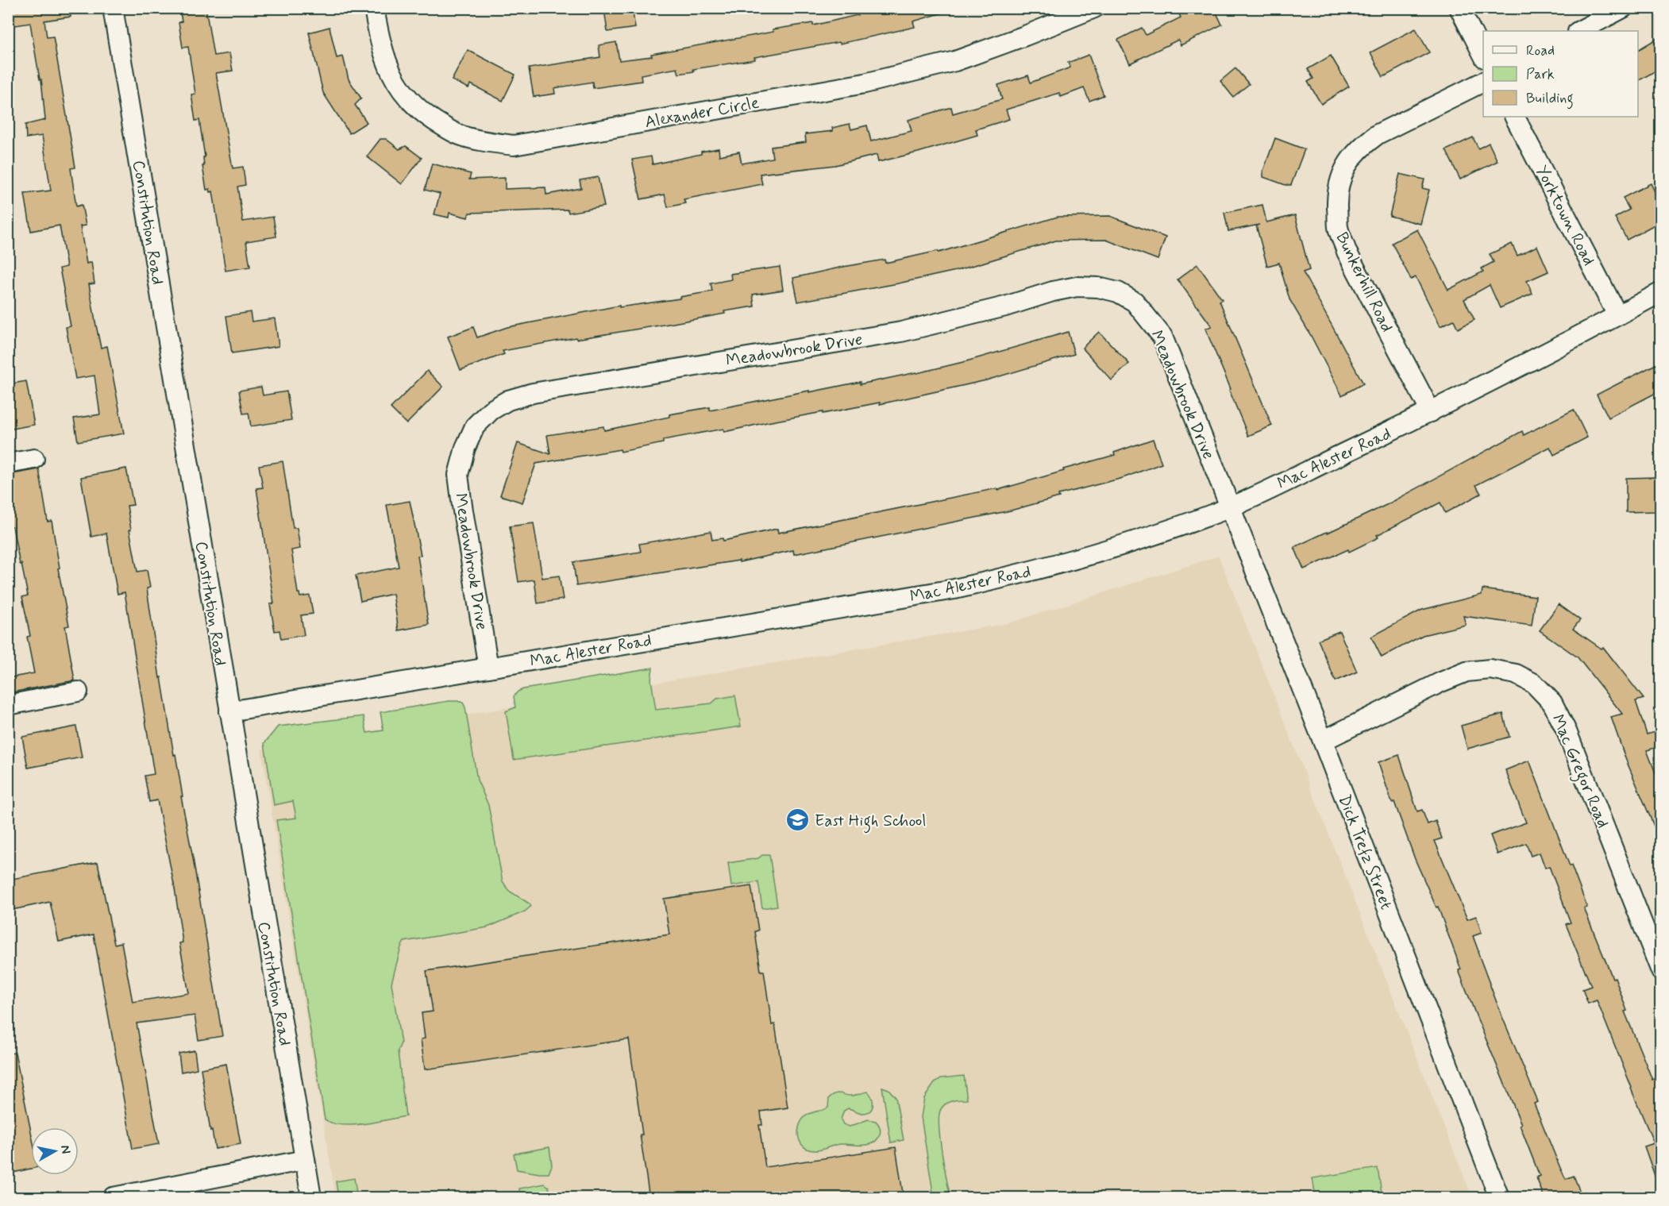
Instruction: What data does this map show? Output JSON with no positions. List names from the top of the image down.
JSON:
{
  "streets": {
    "street": [
      "Alexander Circle",
      "Yorktown Road",
      "Constitution Road",
      "Bunkerhill Road",
      "Meadowbrook Drive",
      "Mac Alester Road",
      "Mac Gregor Road",
      "Dick Trefz Street"
    ]
  },
  "crossings": [
    ["Yorktown Road", "Mac Alester Road"],
    ["Constitution Road", "Mac Alester Road"],
    ["Bunkerhill Road", "Mac Alester Road"],
    ["Meadowbrook Drive", "Mac Alester Road"],
    ["Meadowbrook Drive", "Dick Trefz Street"],
    ["Mac Alester Road", "Dick Trefz Street"],
    ["Mac Gregor Road", "Dick Trefz Street"]
  ],
  "places": {
    "school or university": ["East High School"]
  },
  "legend": ["Road", "Park", "Building"],
  "north": "right"
}
